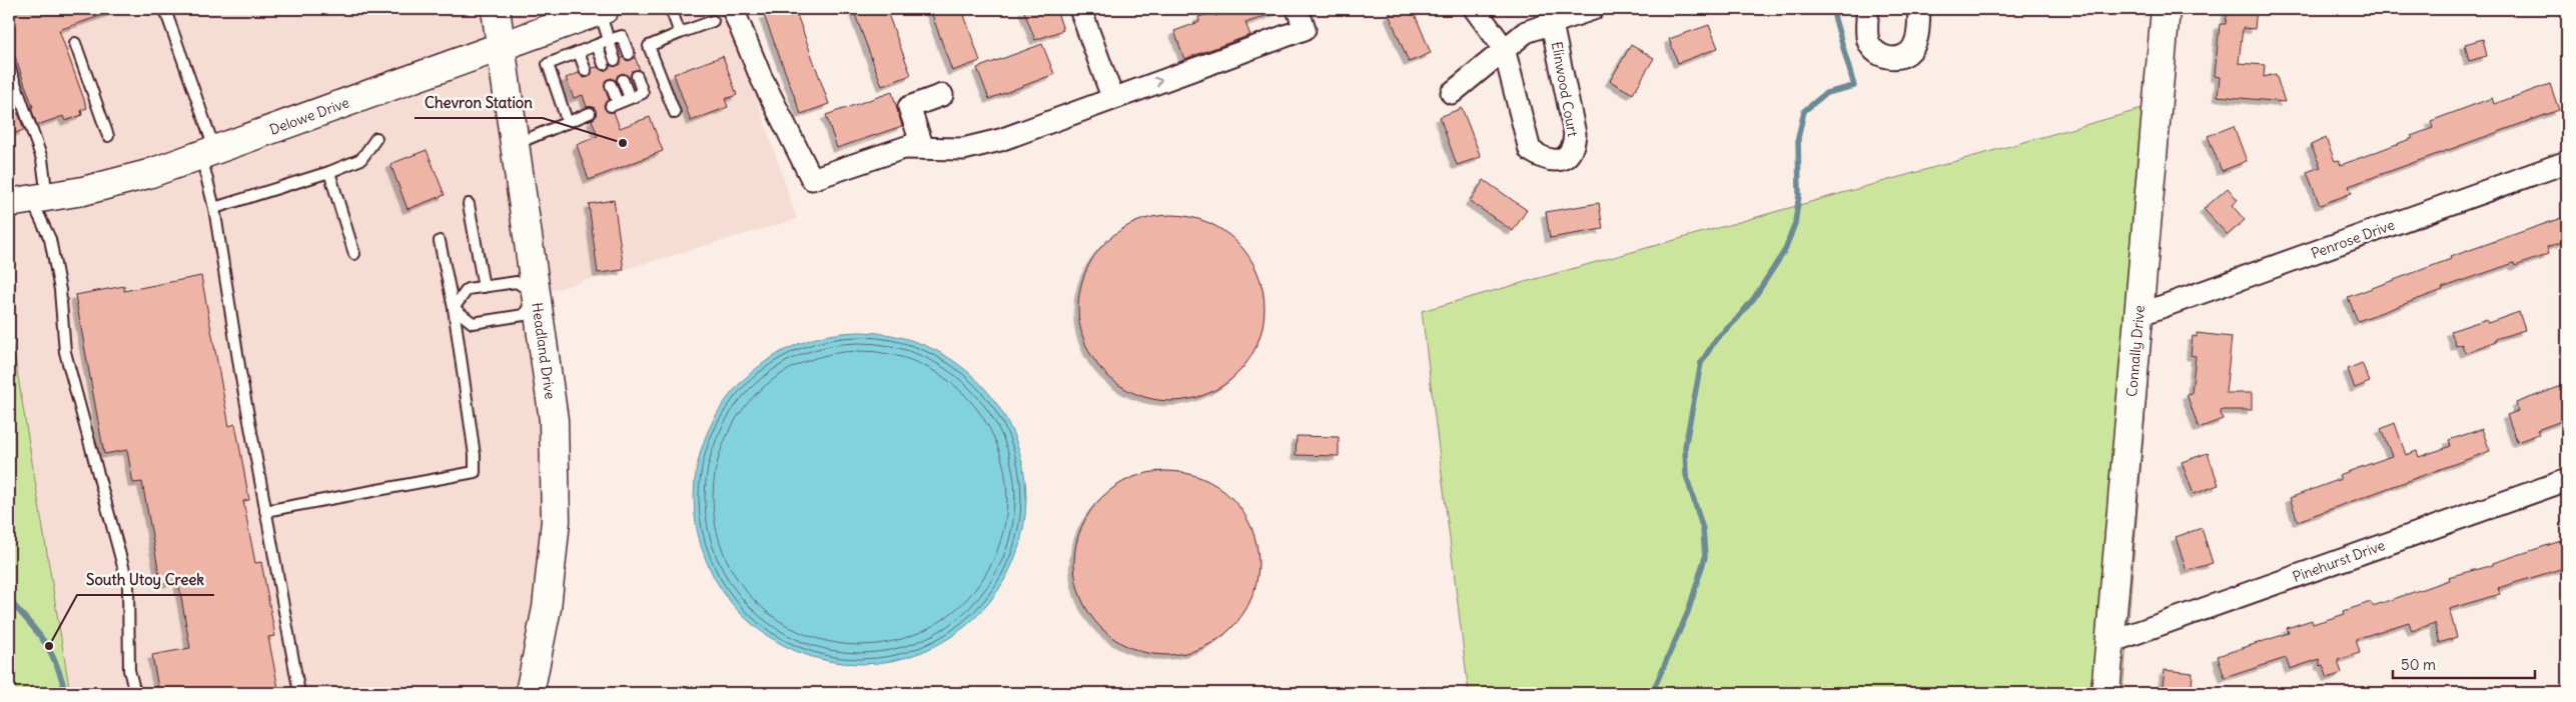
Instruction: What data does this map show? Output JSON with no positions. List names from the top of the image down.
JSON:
{
  "streets": {
    "street": [
      "Elinwood Court",
      "Delowe Drive",
      "Penrose Drive",
      "Headland Drive",
      "Connally Drive",
      "Pinehurst Drive"
    ]
  },
  "crossings": [
    ["Delowe Drive", "Headland Drive"],
    ["Penrose Drive", "Connally Drive"],
    ["Connally Drive", "Pinehurst Drive"]
  ],
  "places": ["Chevron Station", "South Utoy Creek"],
  "scale_bar": "50 m"
}
